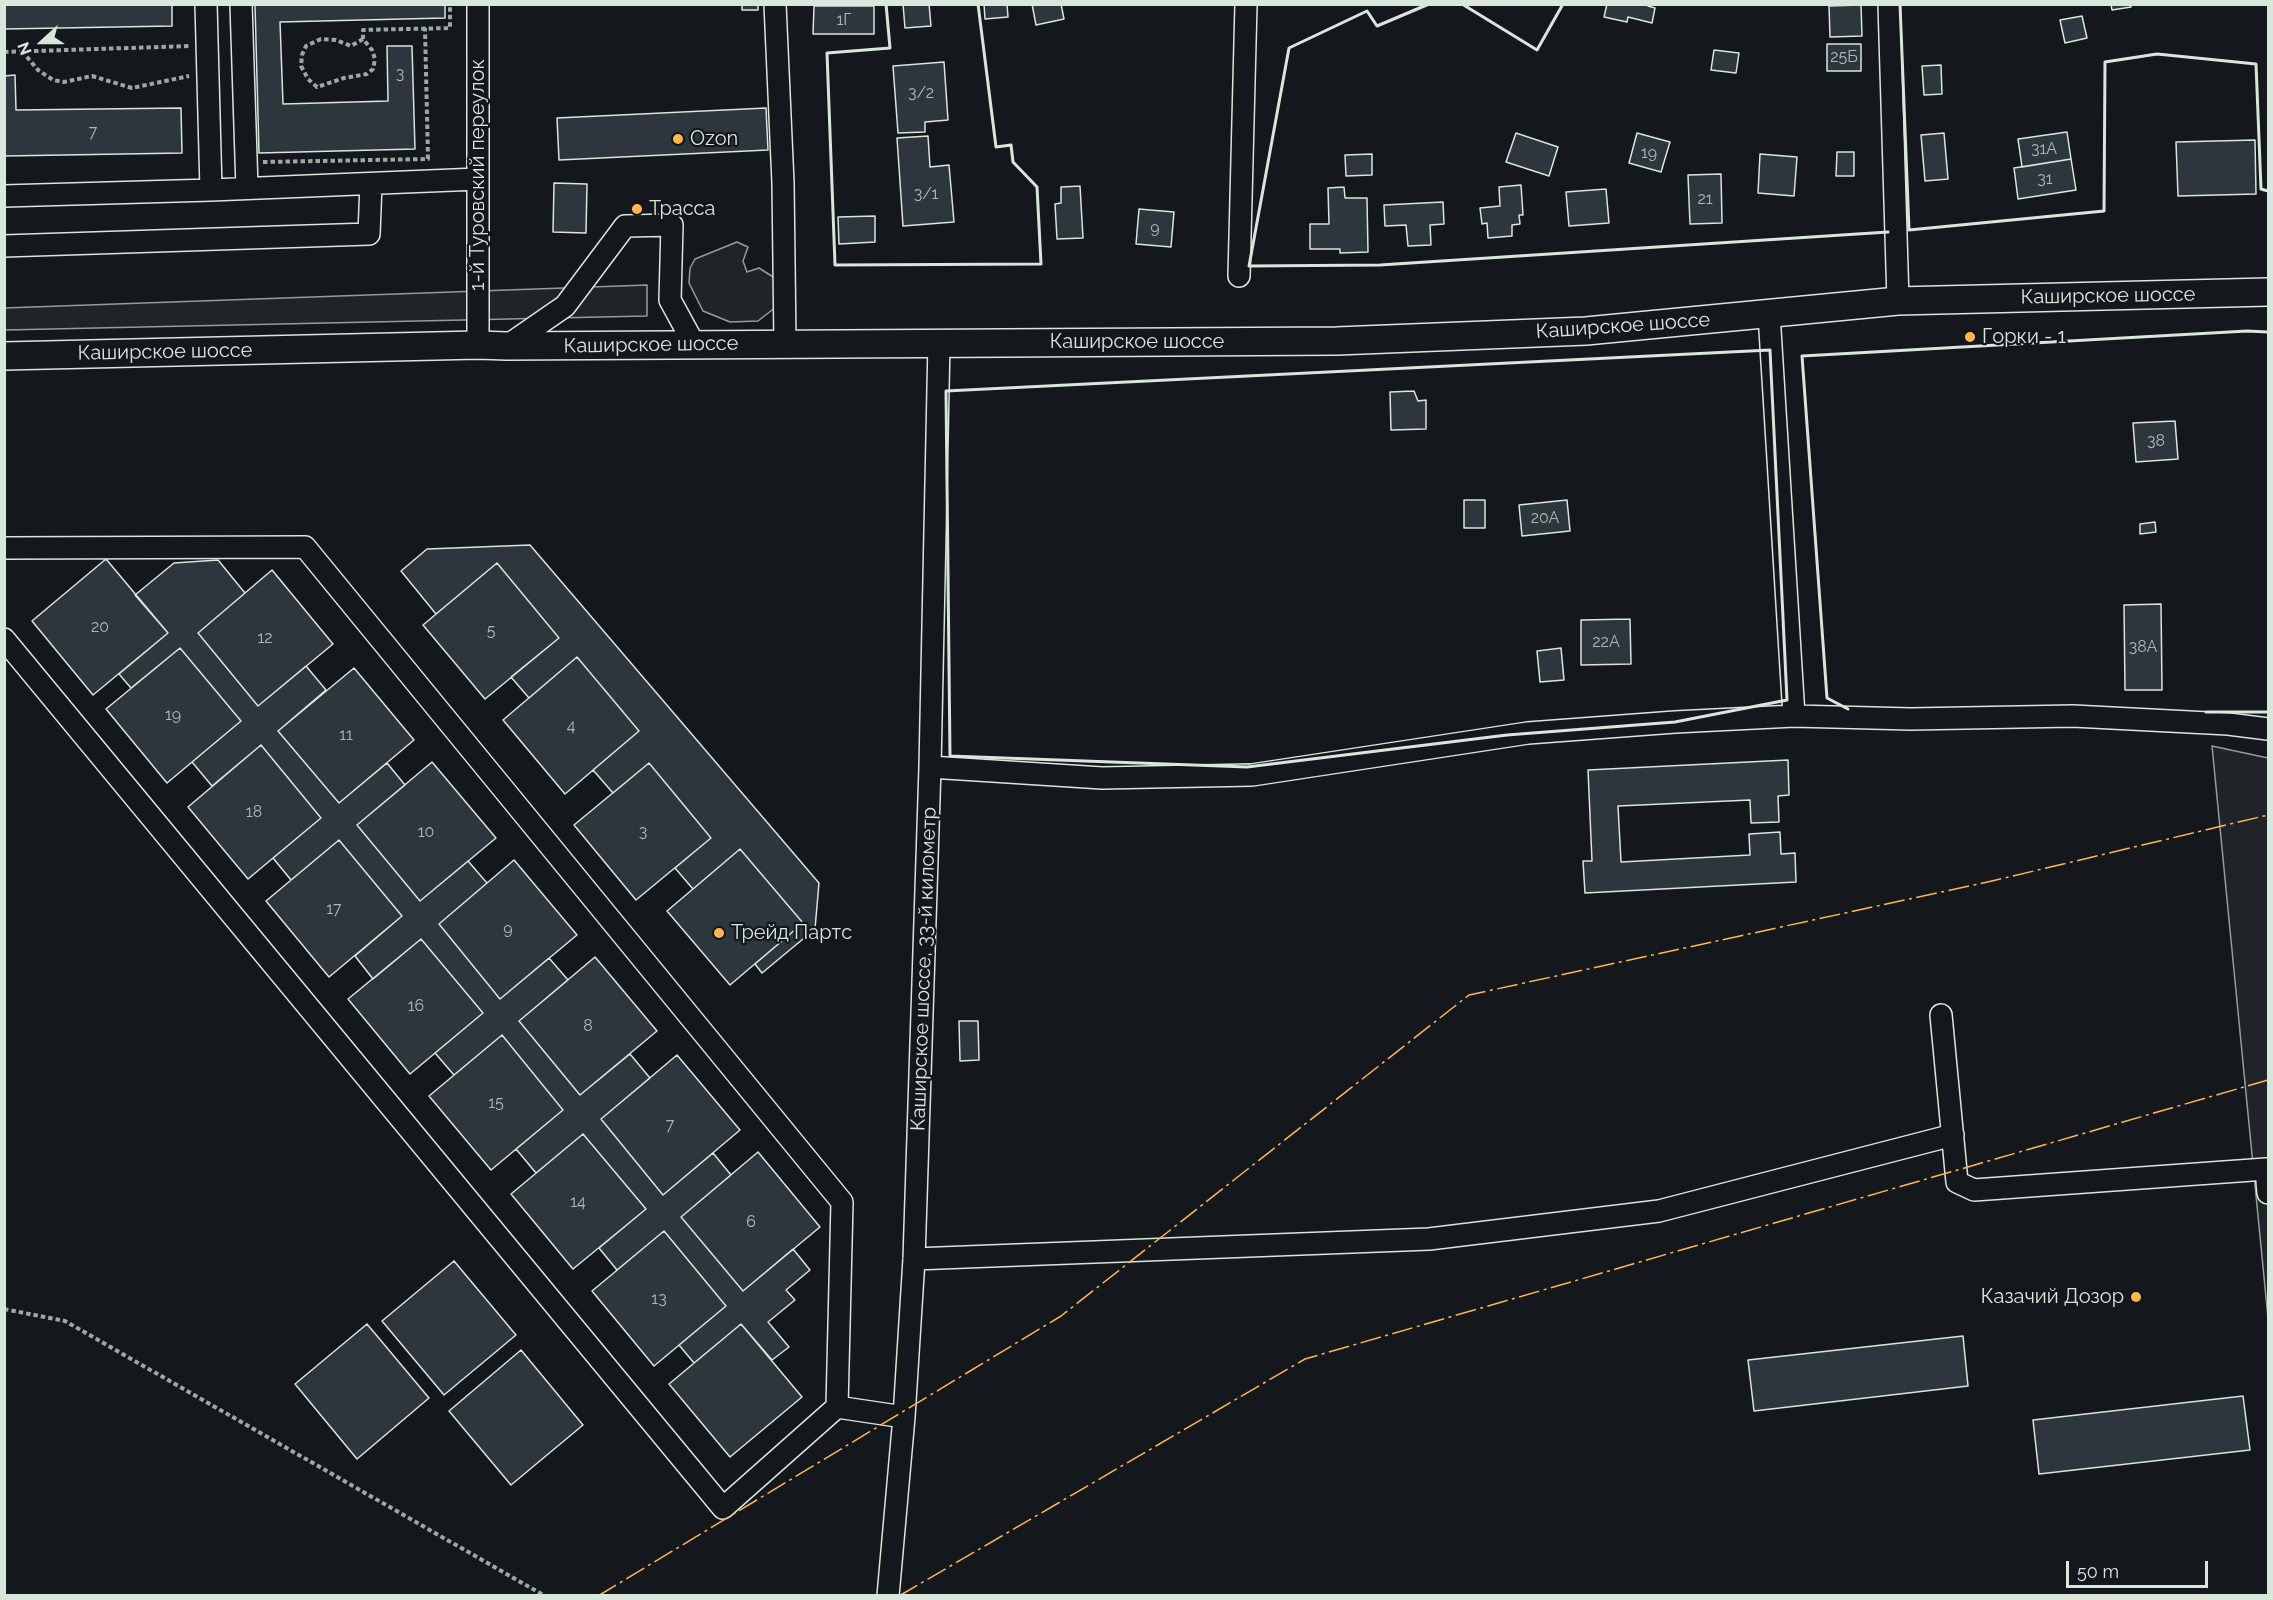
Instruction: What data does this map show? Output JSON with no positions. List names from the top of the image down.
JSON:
{
  "streets": {
    "main road": ["Каширское шоссе"],
    "street": ["1-й Туровский переулок", "Каширское шоссе, 33-й километр"]
  },
  "crossings": [
    ["1-й Туровский переулок", "Каширское шоссе"],
    ["Каширское шоссе", "Каширское шоссе, 33-й километр"]
  ],
  "places": [
    "Ozon",
    "Трасса",
    "Горки - 1",
    "Трейд Партс",
    "Казачий Дозор"
  ],
  "house_numbers": [
    "1Г",
    "25Б",
    "3",
    "3/2",
    "7",
    "31А",
    "19",
    "31",
    "3/1",
    "21",
    "9",
    "38",
    "20А",
    "20",
    "5",
    "12",
    "22А",
    "38А",
    "19",
    "4",
    "11",
    "18",
    "10",
    "3",
    "17",
    "9",
    "16",
    "8",
    "15",
    "7",
    "14",
    "6",
    "13"
  ],
  "scale_bar": "50 m",
  "north": "left"
}
